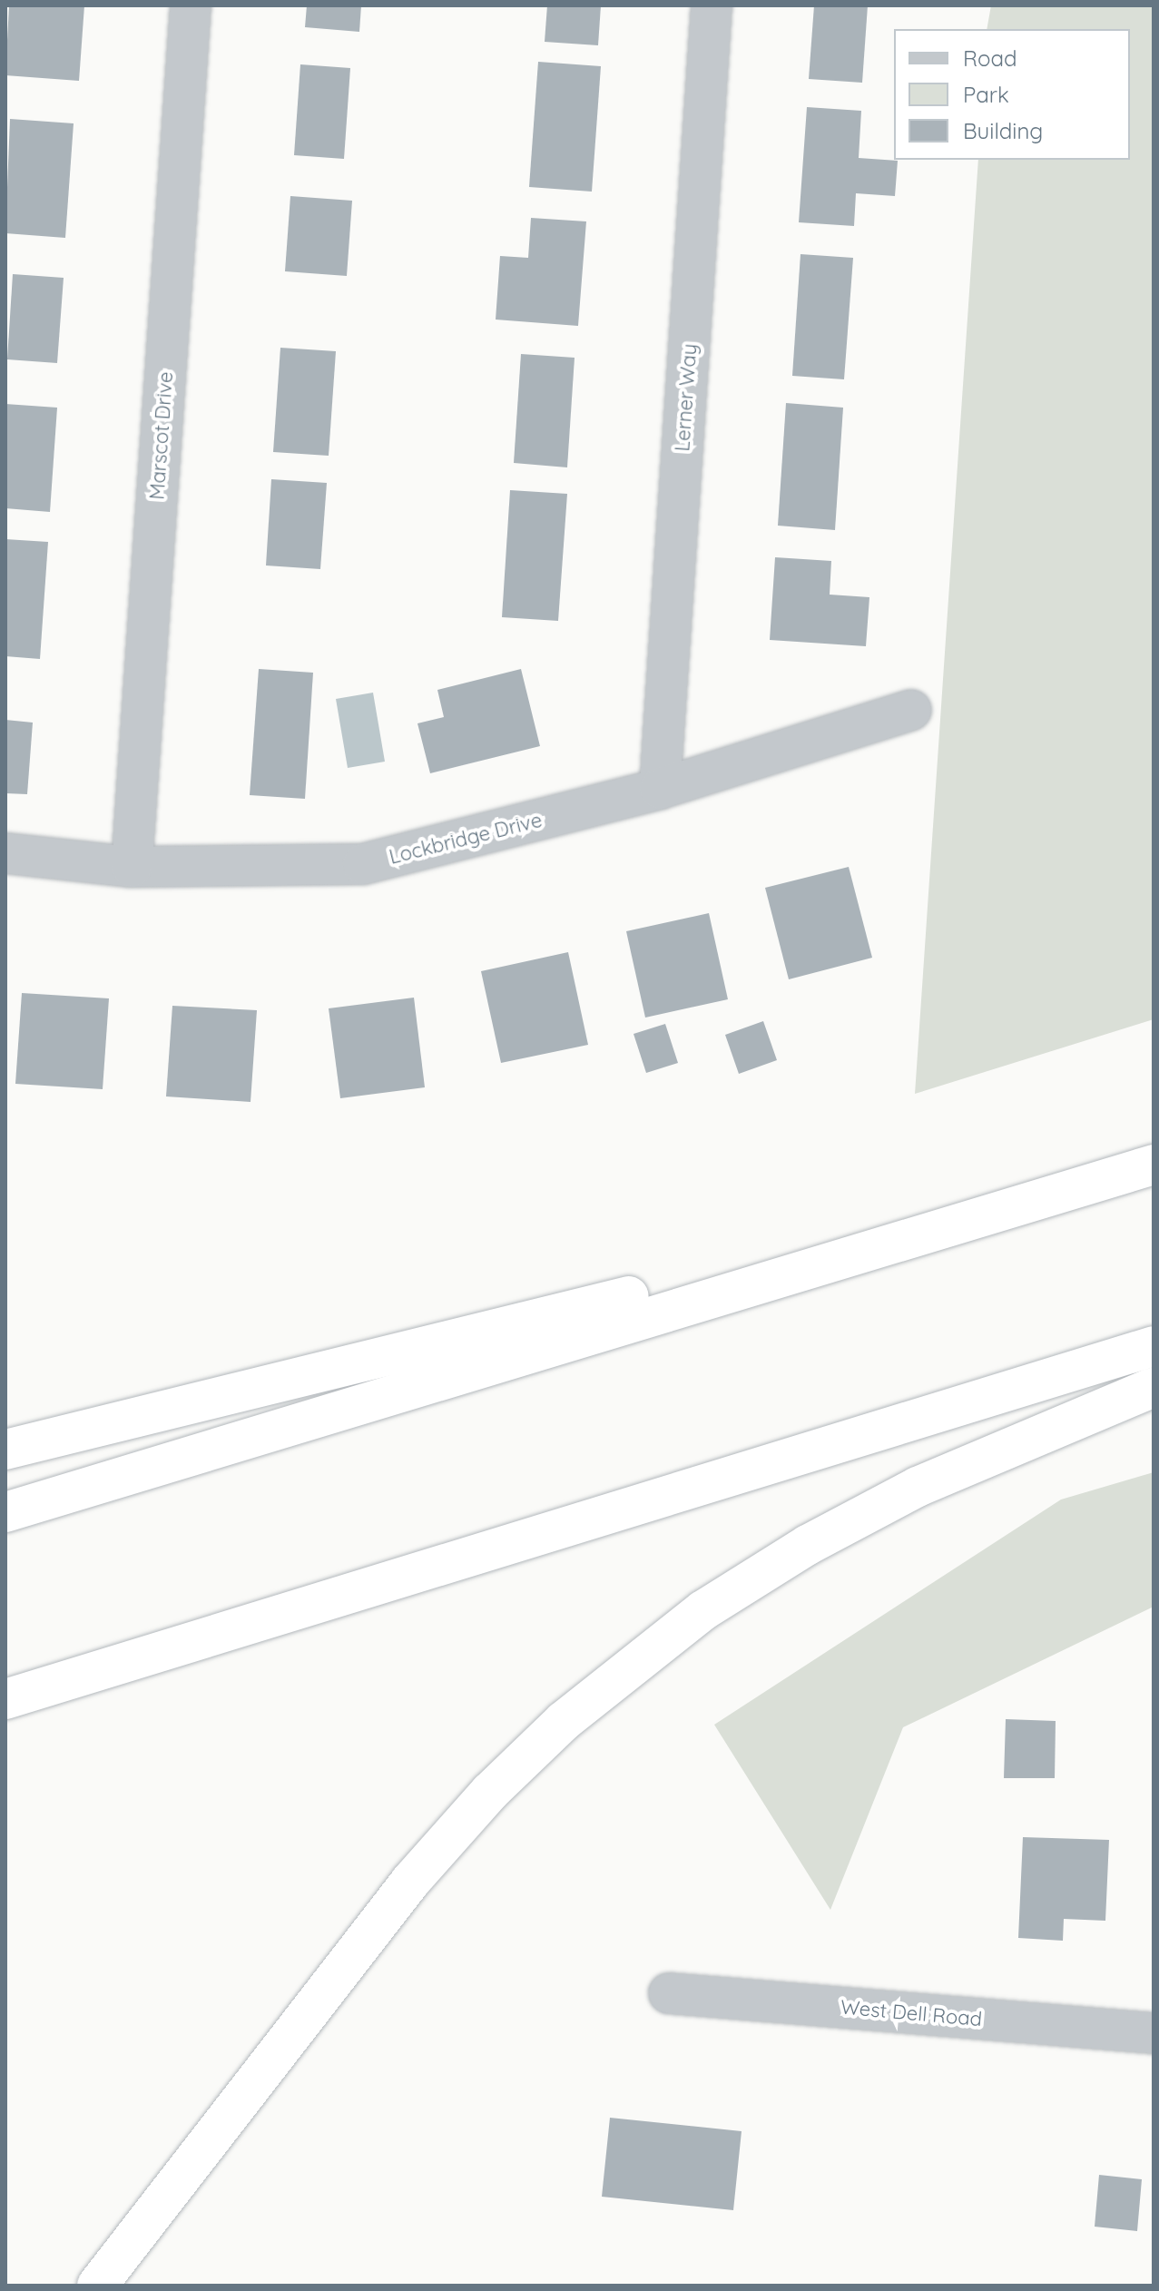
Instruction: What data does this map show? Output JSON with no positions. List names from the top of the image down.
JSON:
{
  "streets": {
    "street": [
      "Lerner Way",
      "Marscot Drive",
      "Lockbridge Drive",
      "West Dell Road"
    ]
  },
  "crossings": [
    ["Lerner Way", "Lockbridge Drive"],
    ["Marscot Drive", "Lockbridge Drive"]
  ],
  "legend": ["Road", "Park", "Building"]
}
